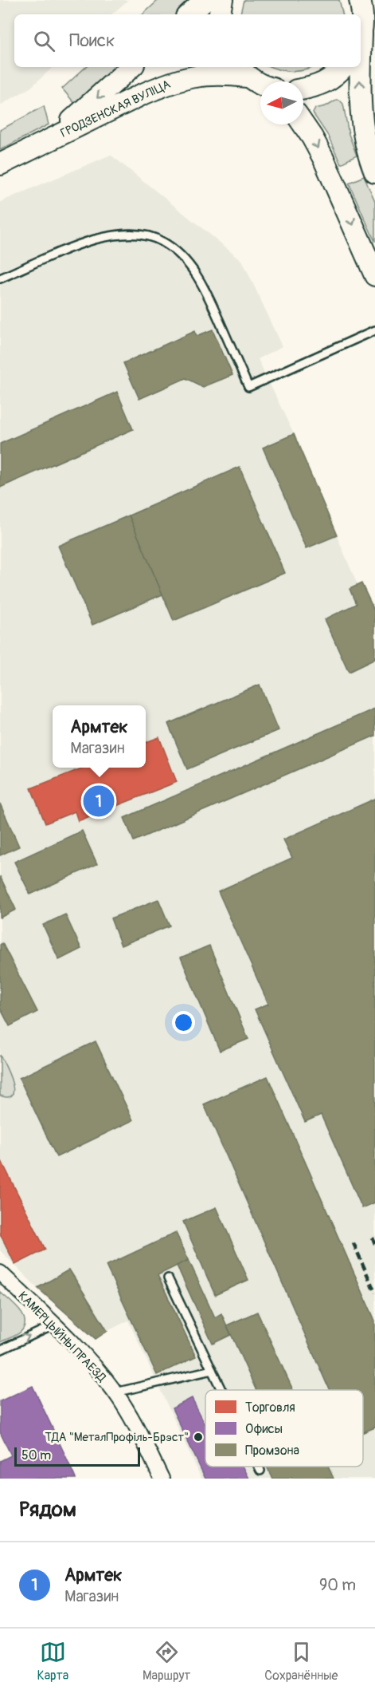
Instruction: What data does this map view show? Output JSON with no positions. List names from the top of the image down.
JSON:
{
  "streets": {
    "main road": ["ГРОДЗЕНСКАЯ ВУЛІЦА"],
    "street": ["КАМЕРЦЫЙНЫ ПРАЕЗД"]
  },
  "places": ["ТДА \"МеталПрофіль-Брэст\""],
  "legend": ["Торговля", "Офисы", "Промзона"],
  "scale_bar": "50 m",
  "north": "left",
  "page": {
    "search": "Поиск",
    "popup": ["Армтек", "Магазин"],
    "pins": "1",
    "scale": "50 m",
    "heading": "Рядом",
    "list": [
      {
        "mark": "1",
        "name": "Армтек",
        "note": "Магазин",
        "value": "90 m"
      }
    ],
    "nav": ["Карта", "Маршрут", "Сохранённые"]
  }
}
